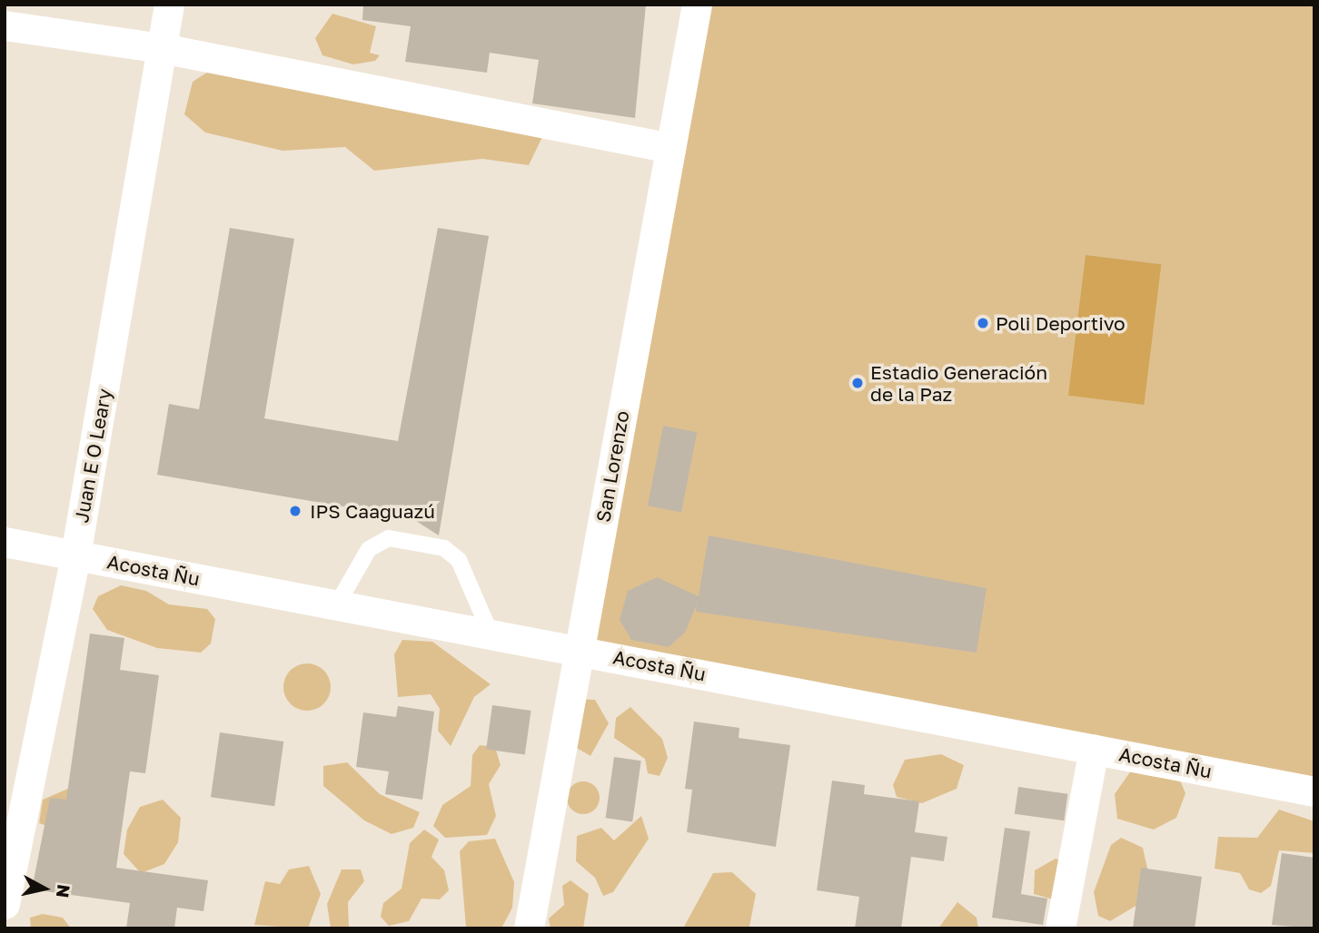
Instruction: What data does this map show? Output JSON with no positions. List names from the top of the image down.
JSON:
{
  "streets": {
    "street": ["Juan E O Leary", "San Lorenzo", "Acosta Ñu"]
  },
  "crossings": [
    ["Juan E O Leary", "Acosta Ñu"],
    ["San Lorenzo", "Acosta Ñu"]
  ],
  "places": ["Poli Deportivo", "Estadio Generación de la Paz", "IPS Caaguazú"],
  "north": "right"
}
